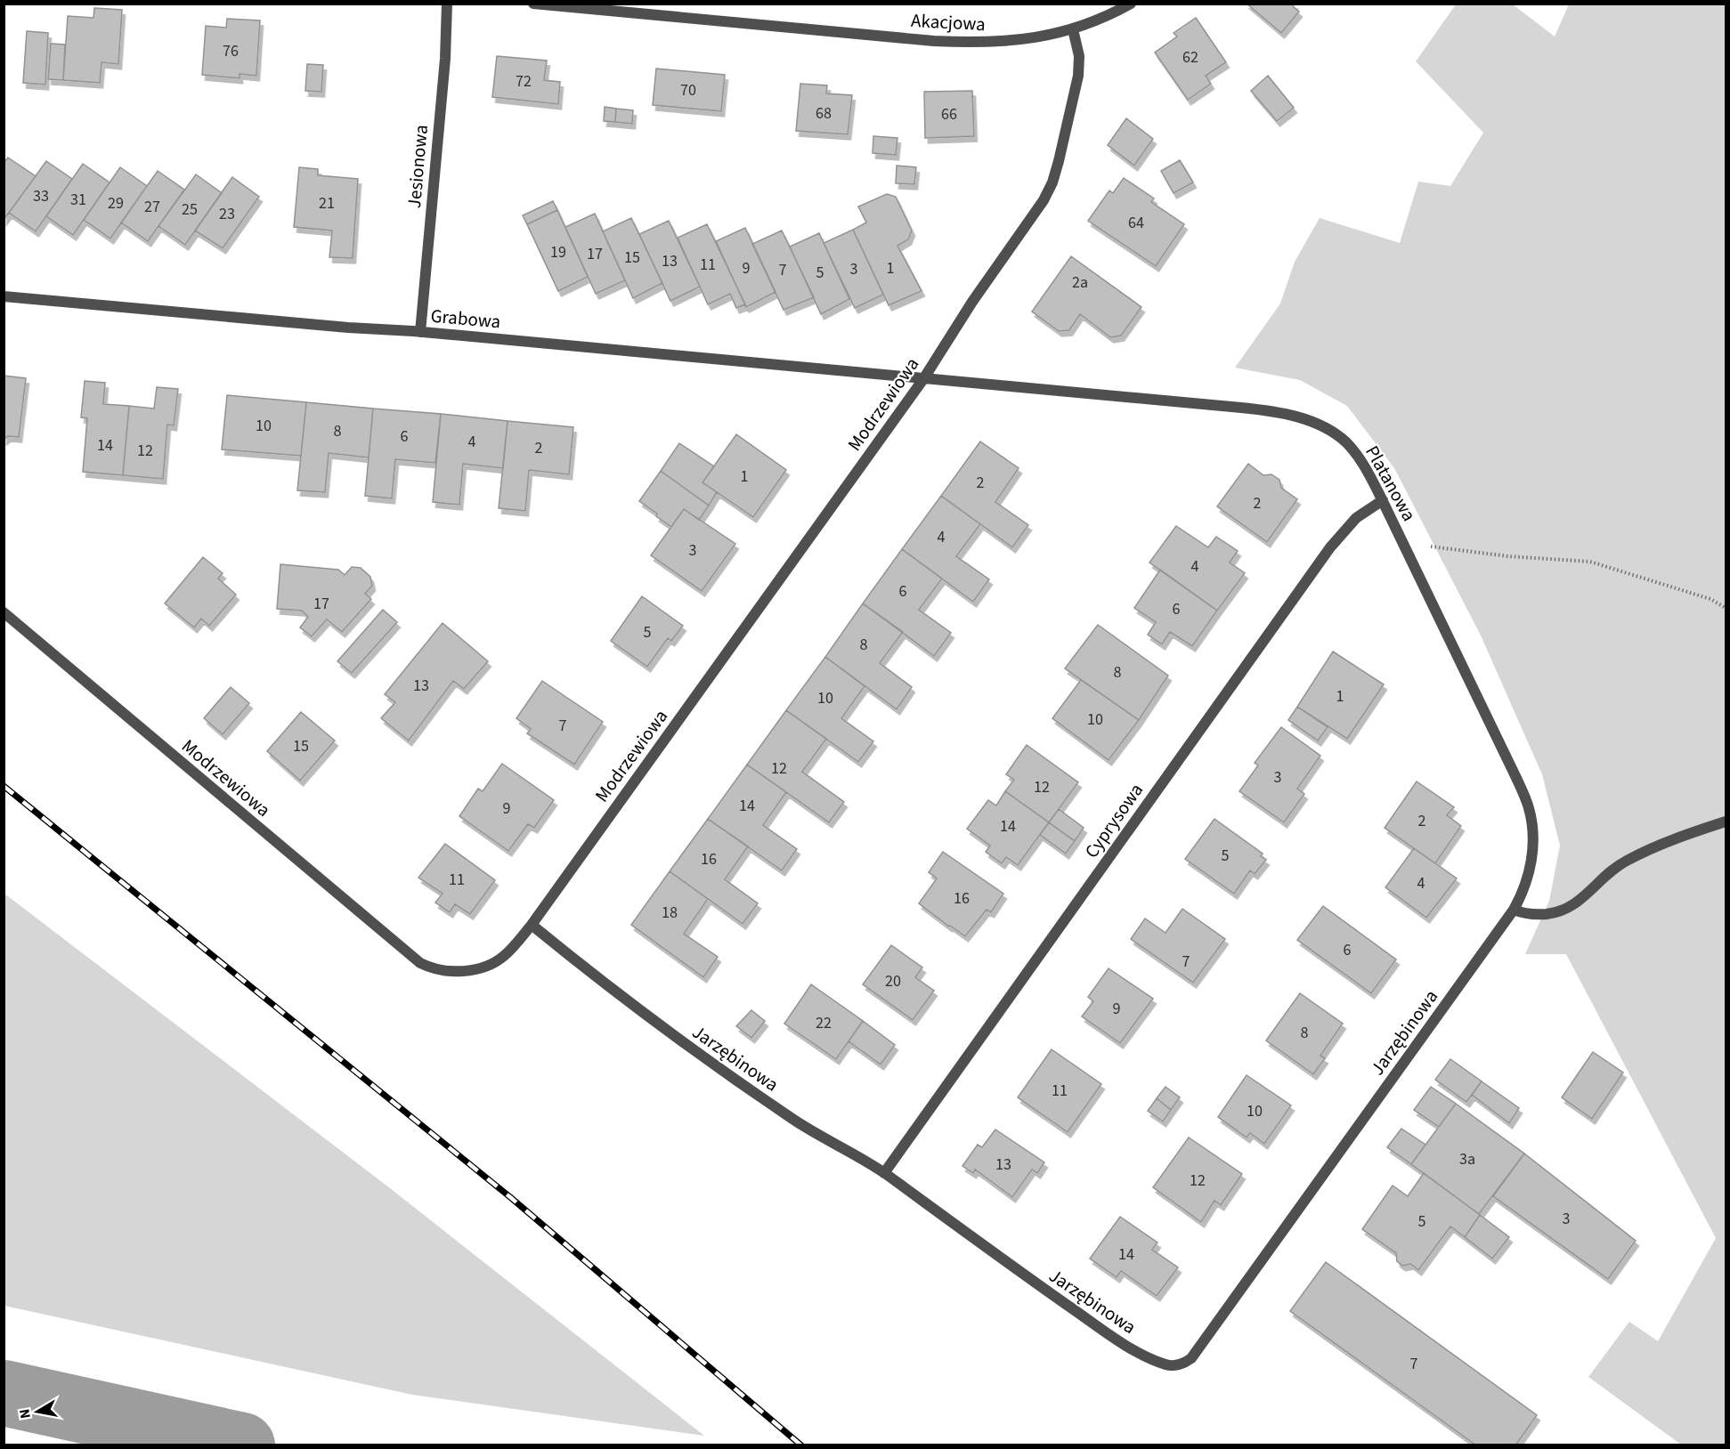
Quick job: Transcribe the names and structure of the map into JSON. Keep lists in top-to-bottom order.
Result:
{
  "streets": {
    "street": [
      "Akacjowa",
      "Jesionowa",
      "Grabowa",
      "Modrzewiowa",
      "Platanowa",
      "Cyprysowa",
      "Jarzębinowa"
    ]
  },
  "crossings": [
    ["Akacjowa", "Modrzewiowa"],
    ["Jesionowa", "Grabowa"],
    ["Grabowa", "Modrzewiowa"],
    ["Grabowa", "Platanowa"],
    ["Modrzewiowa", "Platanowa"],
    ["Modrzewiowa", "Jarzębinowa"],
    ["Platanowa", "Cyprysowa"],
    ["Platanowa", "Jarzębinowa"],
    ["Cyprysowa", "Jarzębinowa"]
  ],
  "house_numbers": [
    "76",
    "62",
    "72",
    "70",
    "68",
    "66",
    "33",
    "31",
    "29",
    "21",
    "27",
    "25",
    "23",
    "64",
    "19",
    "17",
    "15",
    "13",
    "11",
    "9",
    "1",
    "3",
    "7",
    "5",
    "2a",
    "10",
    "8",
    "6",
    "4",
    "14",
    "2",
    "12",
    "1",
    "2",
    "2",
    "4",
    "3",
    "4",
    "6",
    "17",
    "6",
    "5",
    "8",
    "8",
    "13",
    "1",
    "10",
    "10",
    "7",
    "15",
    "12",
    "3",
    "12",
    "14",
    "9",
    "2",
    "14",
    "5",
    "16",
    "11",
    "4",
    "16",
    "18",
    "6",
    "7",
    "20",
    "9",
    "22",
    "8",
    "11",
    "10",
    "3a",
    "13",
    "12",
    "3",
    "5",
    "14",
    "7"
  ],
  "north": "left"
}
